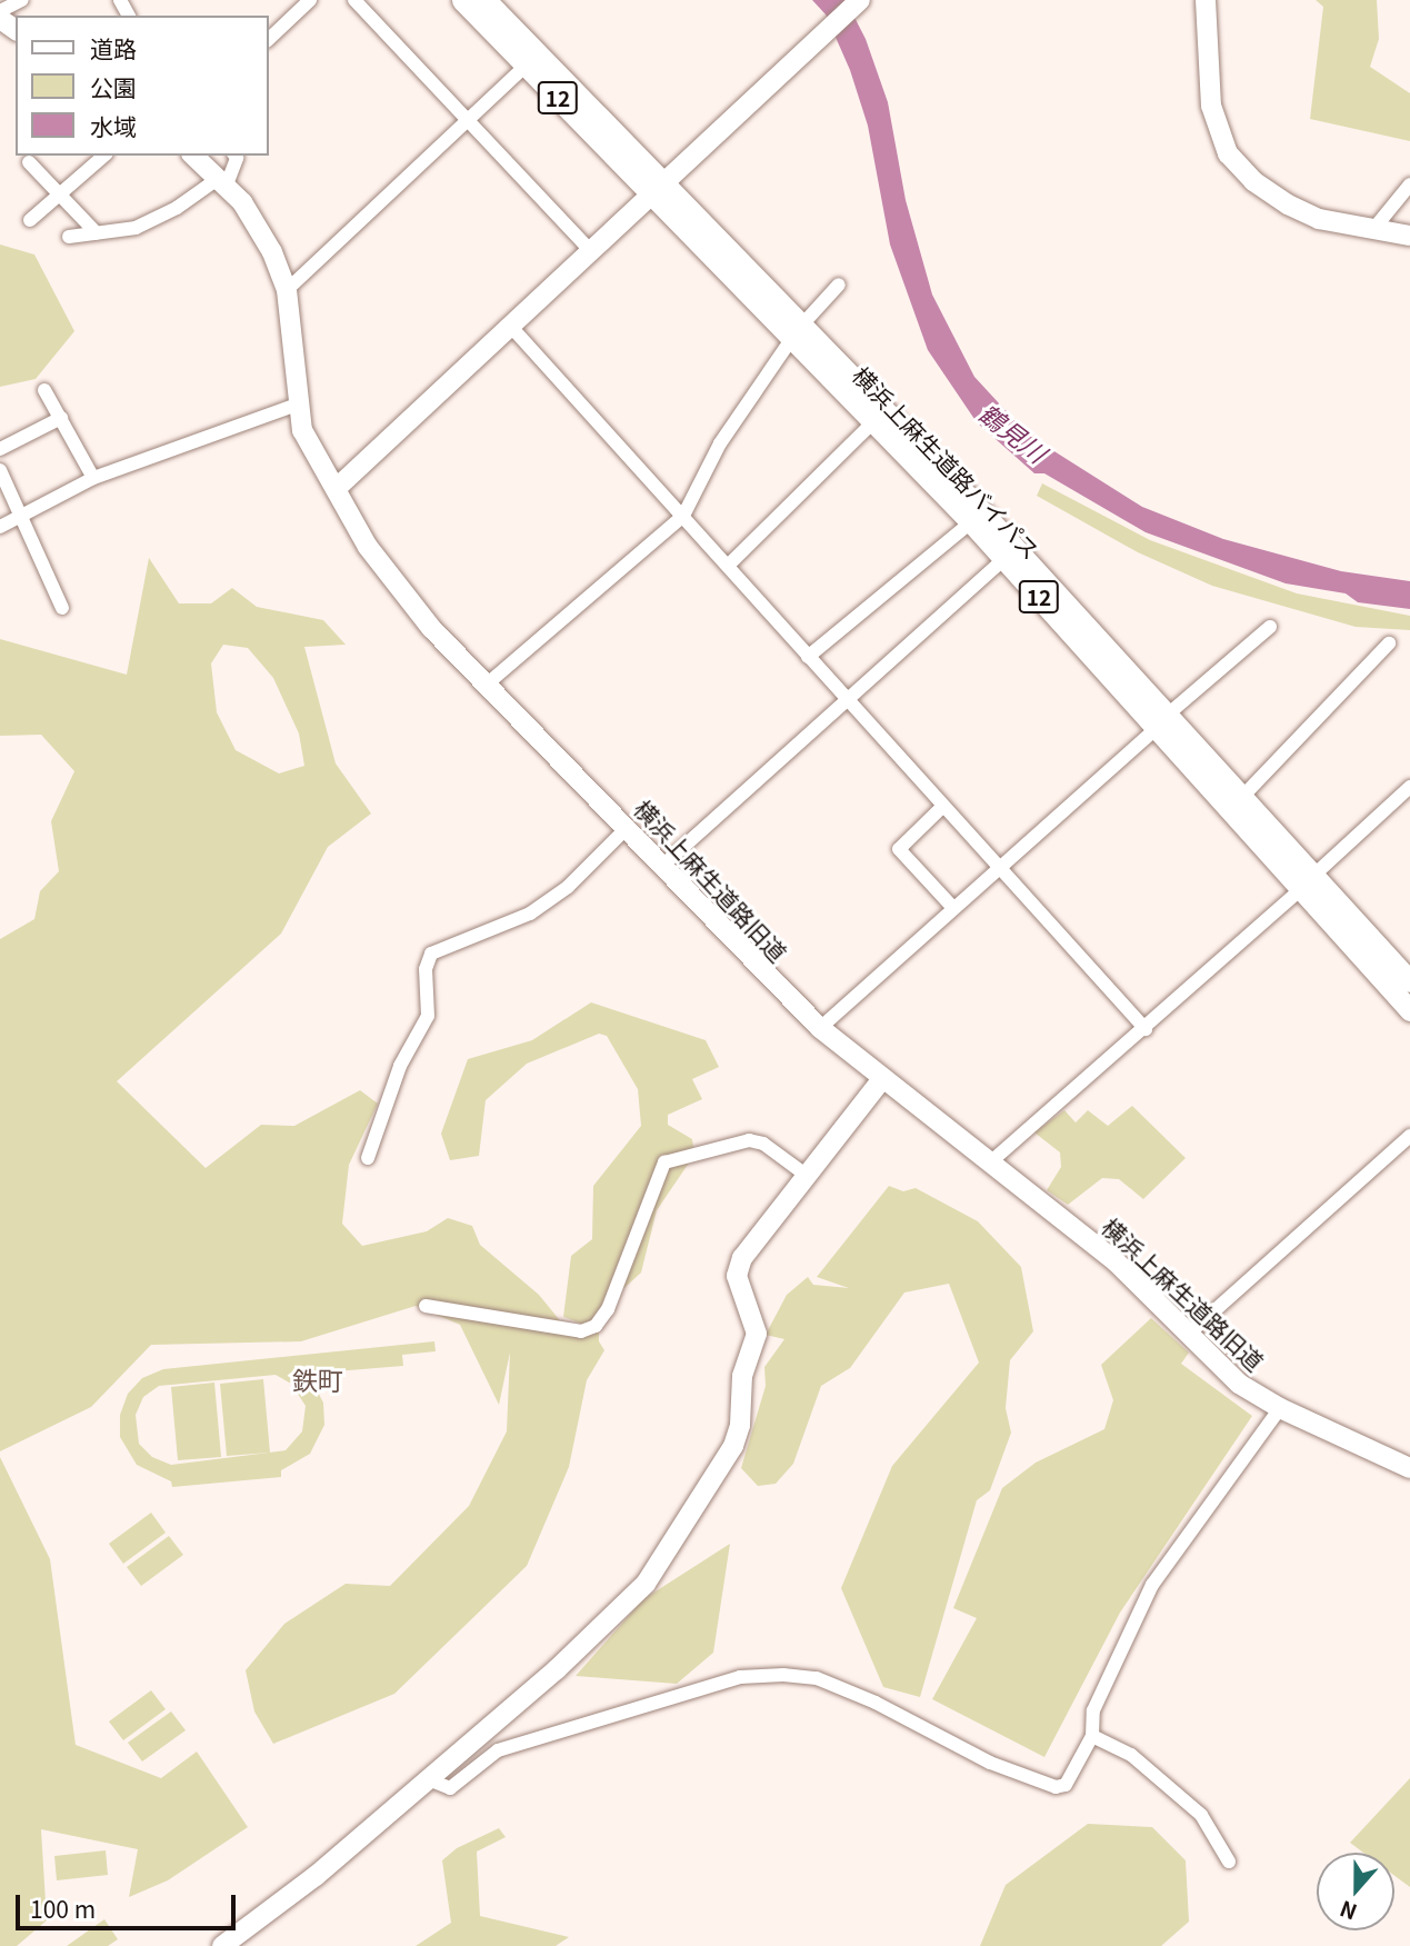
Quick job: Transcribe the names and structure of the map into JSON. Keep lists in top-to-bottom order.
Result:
{
  "streets": {
    "main road": ["12", "横浜上麻生道路バイパス"],
    "street": ["横浜上麻生道路旧道"]
  },
  "districts": ["鉄町"],
  "water": ["鶴見川"],
  "legend": ["道路", "公園", "水域"],
  "scale_bar": "100 m",
  "north": "bottom"
}
